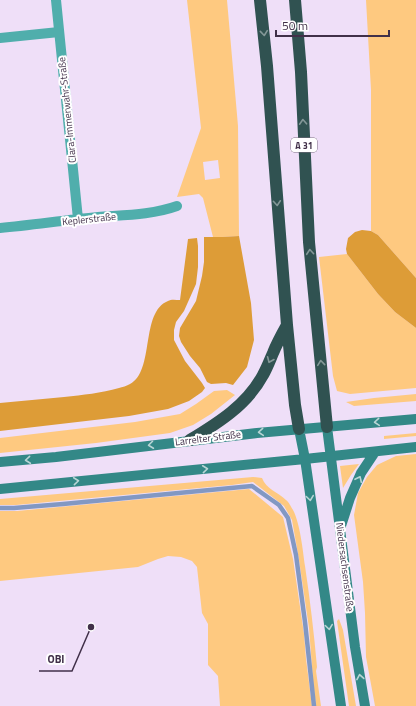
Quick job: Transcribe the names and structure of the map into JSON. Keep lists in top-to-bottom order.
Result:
{
  "streets": {
    "highway": ["A 31"],
    "main road": ["Larrelter Straße", "Niedersachsenstraße"],
    "street": ["Clara-Immerwahr-Straße", "Keplerstraße"]
  },
  "crossings": [
    ["Clara-Immerwahr-Straße", "Keplerstraße"],
    ["A 31", "Larrelter Straße"],
    ["A 31", "Niedersachsenstraße"],
    ["Larrelter Straße", "Niedersachsenstraße"]
  ],
  "places": ["OBI"],
  "scale_bar": "50 m"
}
